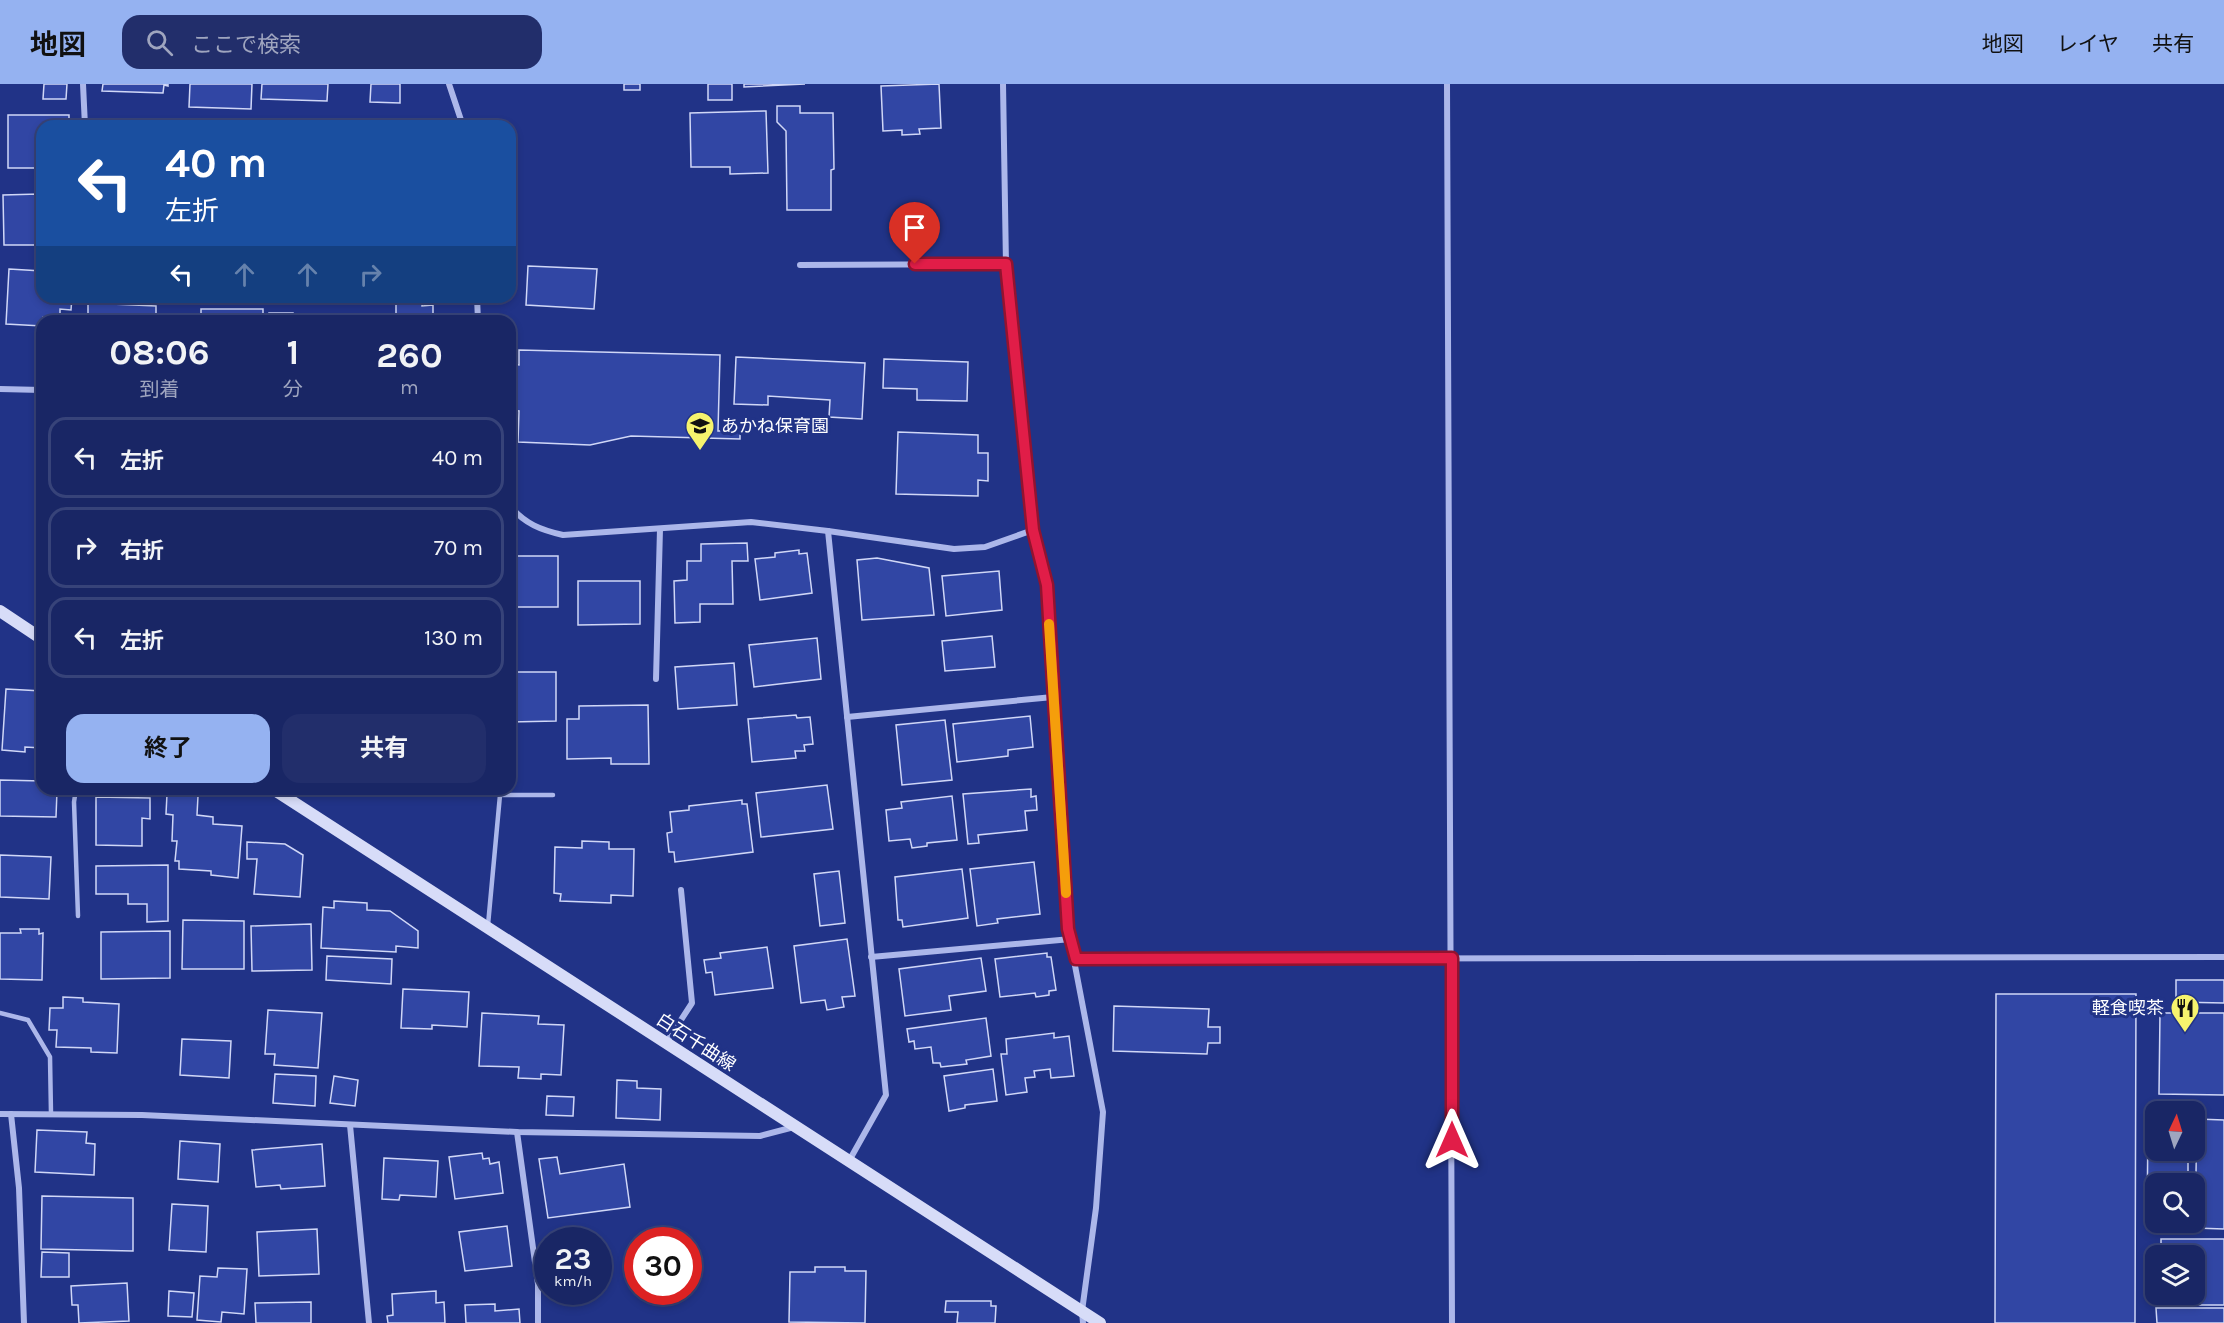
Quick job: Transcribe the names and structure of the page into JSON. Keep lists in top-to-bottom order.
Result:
{
  "streets": {
    "main road": ["白石千曲線"]
  },
  "places": {
    "school or university": ["あかね保育園"],
    "restaurant": ["軽食喫茶"]
  },
  "north": "top",
  "page": {
    "header": "地図",
    "search": "ここで検索",
    "nav": ["地図", "レイヤ", "共有"],
    "turn": ["40 m", "左折"],
    "eta": [
      "08:06",
      "到着",
      "1",
      "分",
      "260",
      "m"
    ],
    "list": [
      {
        "name": "左折",
        "value": "40 m"
      },
      {
        "name": "右折",
        "value": "70 m"
      },
      {
        "name": "左折",
        "value": "130 m"
      }
    ],
    "buttons": ["終了", "共有"],
    "speed": "23 km/h",
    "limit": "30"
  }
}
